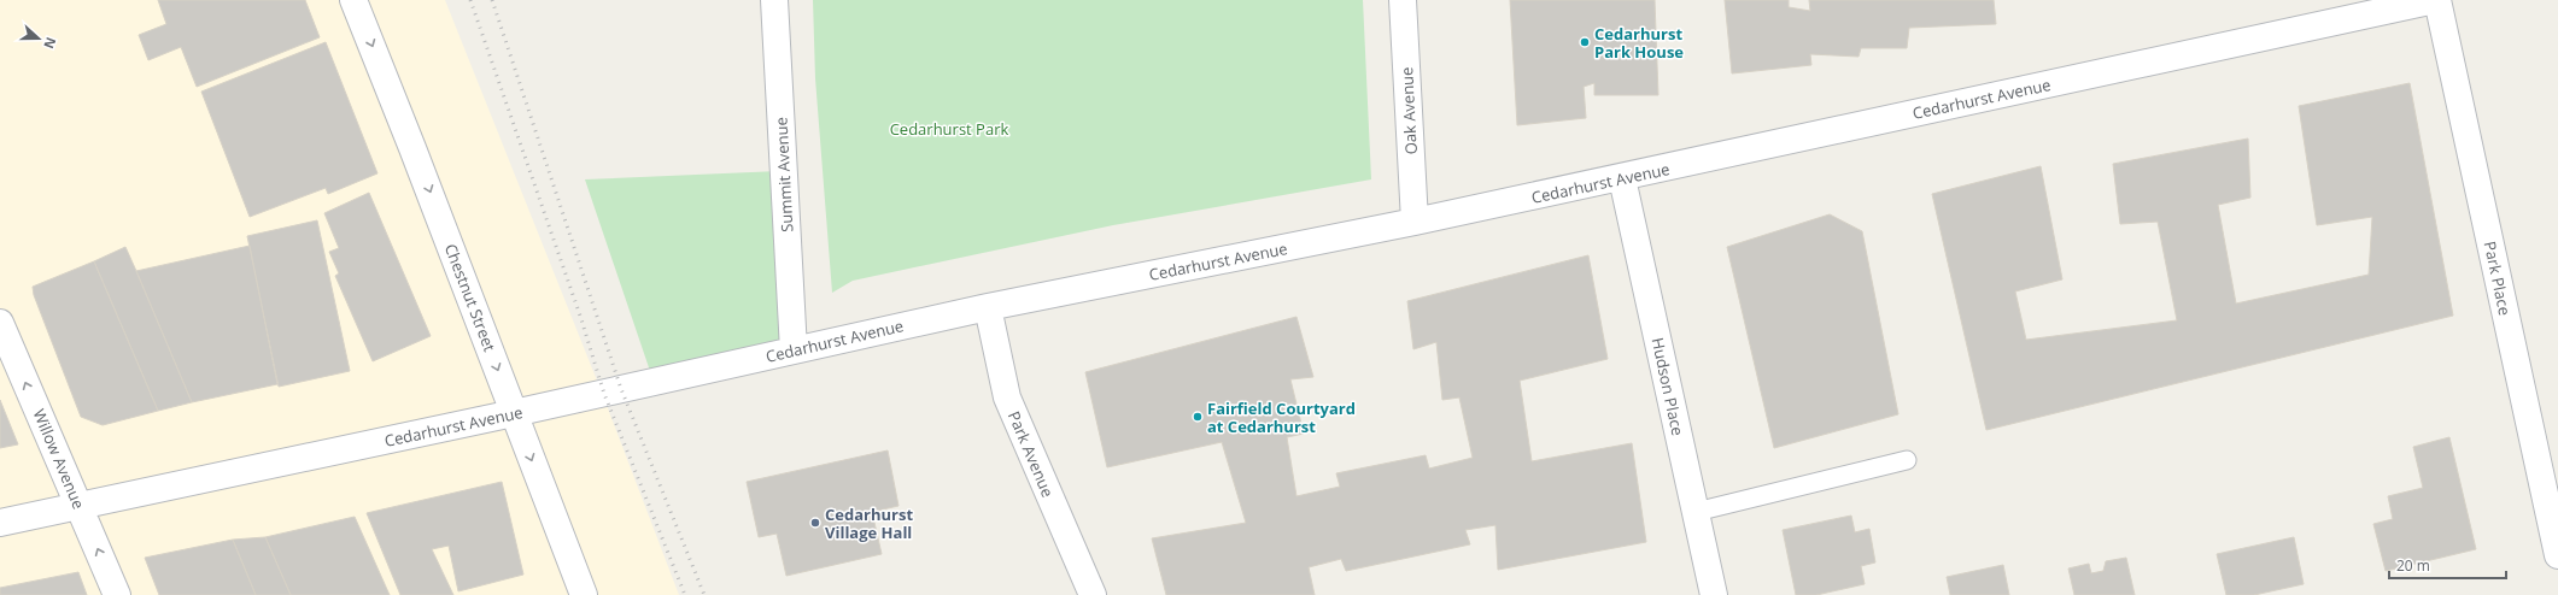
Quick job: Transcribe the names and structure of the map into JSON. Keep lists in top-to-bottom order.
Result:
{
  "streets": {
    "street": [
      "Cedarhurst Avenue",
      "Oak Avenue",
      "Summit Avenue",
      "Park Place",
      "Chestnut Street",
      "Hudson Place",
      "Park Avenue",
      "Willow Avenue"
    ]
  },
  "crossings": [
    ["Cedarhurst Avenue", "Oak Avenue"],
    ["Cedarhurst Avenue", "Summit Avenue"],
    ["Cedarhurst Avenue", "Park Place"],
    ["Cedarhurst Avenue", "Chestnut Street"],
    ["Cedarhurst Avenue", "Hudson Place"],
    ["Cedarhurst Avenue", "Park Avenue"],
    ["Cedarhurst Avenue", "Willow Avenue"]
  ],
  "one_way": ["Chestnut Street", "Willow Avenue"],
  "parks": ["Cedarhurst Park"],
  "places": ["Cedarhurst Park House", "Fairfield Courtyard at Cedarhurst", "Cedarhurst Village Hall"],
  "scale_bar": "20 m",
  "north": "right"
}
